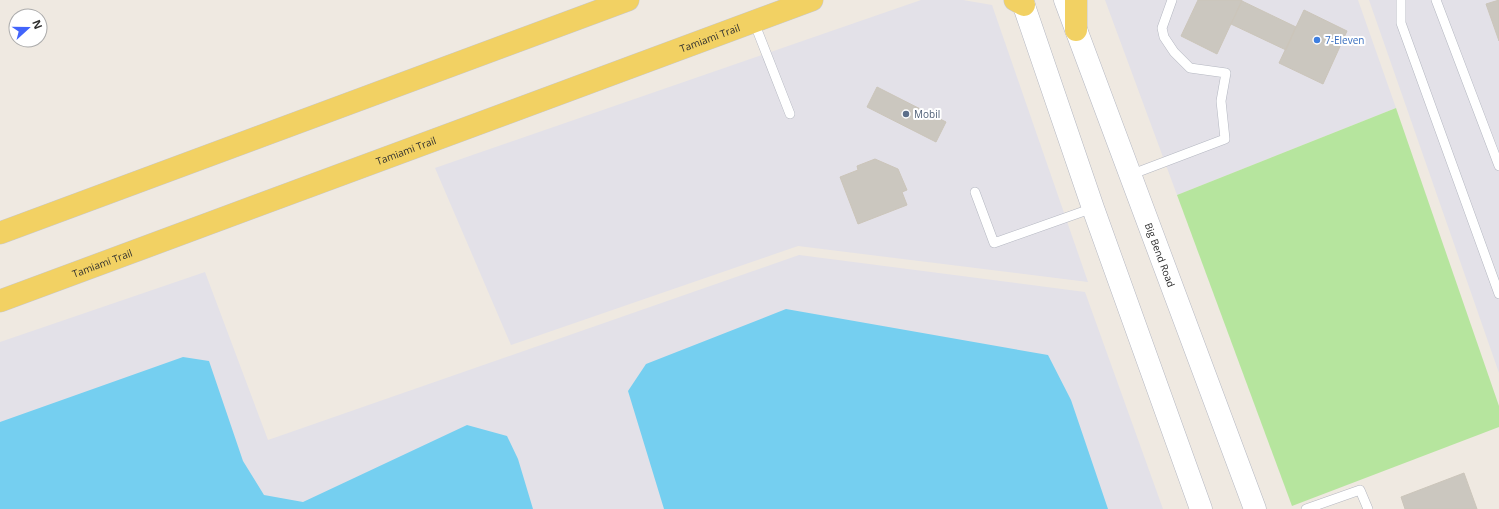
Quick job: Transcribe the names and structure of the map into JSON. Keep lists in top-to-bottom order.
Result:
{
  "streets": {
    "main road": ["Tamiami Trail", "Big Bend Road"]
  },
  "places": ["7-Eleven", "Mobil"],
  "north": "right"
}
